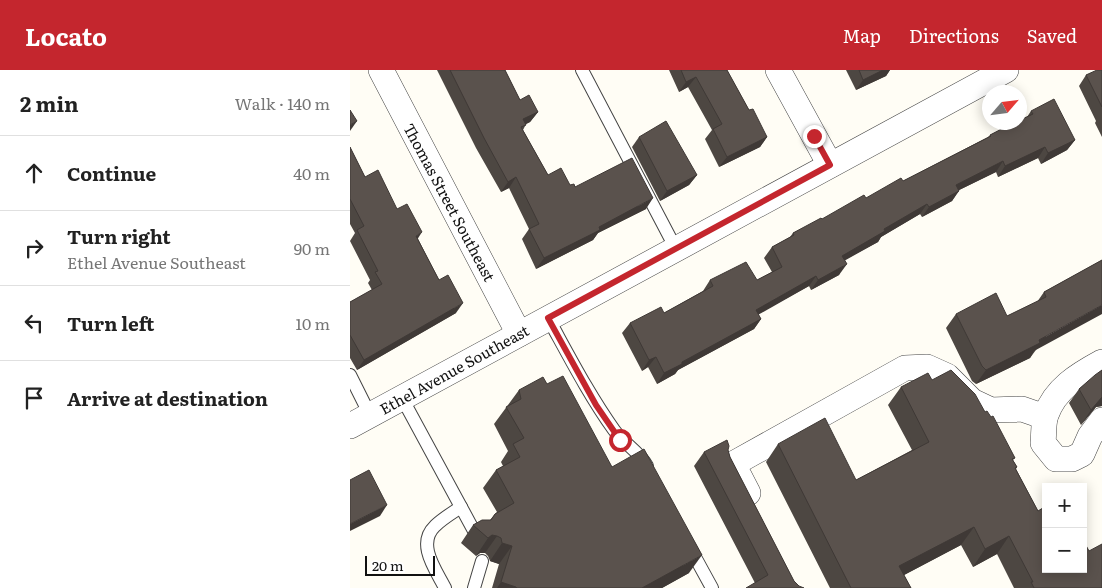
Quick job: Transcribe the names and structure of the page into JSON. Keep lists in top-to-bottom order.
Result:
{
  "streets": {
    "street": ["Thomas Street Southeast", "Ethel Avenue Southeast"]
  },
  "crossings": [
    ["Thomas Street Southeast", "Ethel Avenue Southeast"]
  ],
  "scale_bar": "20 m",
  "north": "top right",
  "page": {
    "header": "Locato",
    "nav": ["Map", "Directions", "Saved"],
    "heading": ["2 min", "Walk · 140 m"],
    "list": [
      ["Continue", "40 m"],
      ["Turn right", "Ethel Avenue Southeast", "90 m"],
      ["Turn left", "10 m"],
      "Arrive at destination"
    ],
    "map_buttons": ["+", "−"],
    "scale": "20 m"
  }
}
